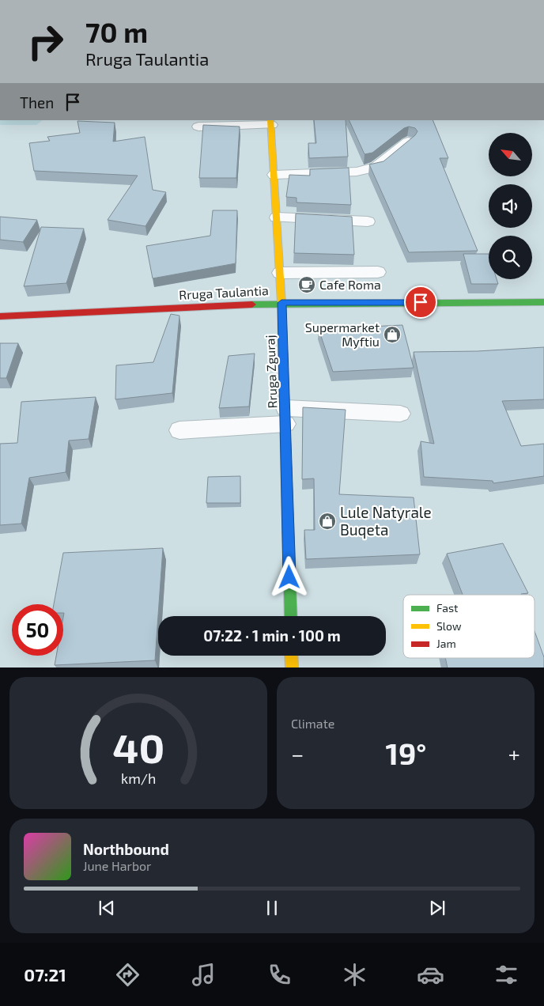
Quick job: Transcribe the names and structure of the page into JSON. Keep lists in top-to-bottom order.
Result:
{
  "streets": {
    "main road": ["Rruga Taulantia", "Rruga Zguraj"]
  },
  "crossings": [
    ["Rruga Taulantia", "Rruga Zguraj"]
  ],
  "places": {
    "cafe": ["Cafe Roma"],
    "shop": ["Supermarket Myftiu", "Lule Natyrale Buqeta"]
  },
  "legend": ["Fast", "Slow", "Jam"],
  "north": "top left",
  "page": {
    "turn": ["70 m", "Rruga Taulantia"],
    "then": "Then",
    "limit": "50",
    "trip": "07:22 · 1 min · 100 m",
    "tile": "Climate",
    "heat": ["−", "19°", "+"],
    "song": ["Northbound", "June Harbor"],
    "tabs": "07:21",
    "gauge": ["40", "km/h"]
  }
}
